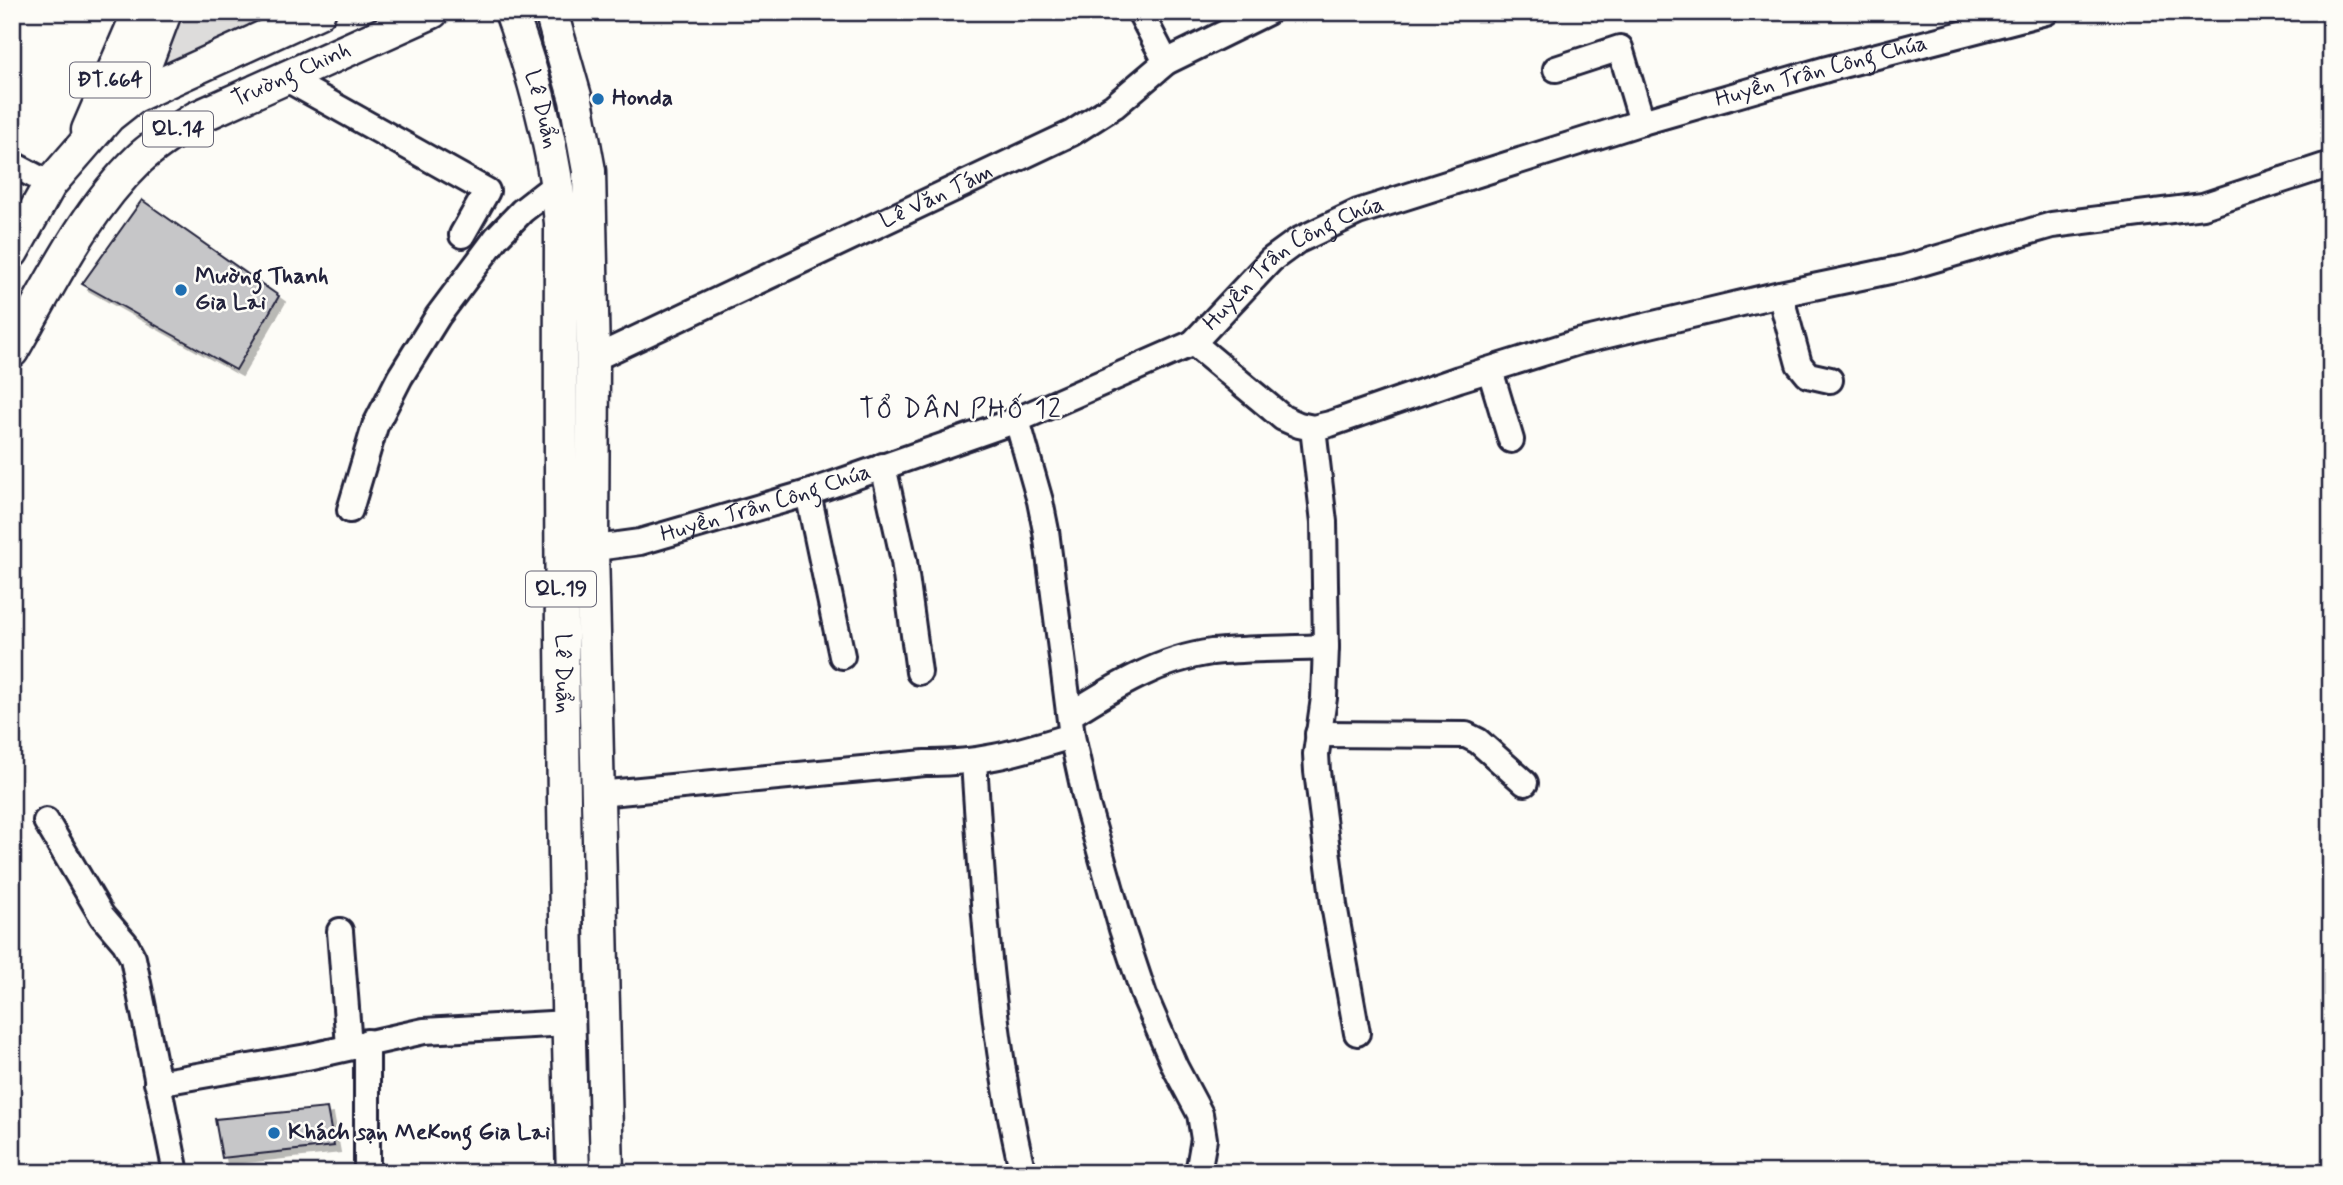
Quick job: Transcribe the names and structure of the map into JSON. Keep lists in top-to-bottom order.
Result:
{
  "streets": {
    "main road": [
      "Trường Chinh",
      "ĐT.664",
      "Lê Duẩn",
      "QL.14",
      "QL.19"
    ],
    "street": ["Huyền Trân Công Chúa", "Lê Văn Tám"]
  },
  "crossings": [
    ["Huyền Trân Công Chúa", "Lê Duẩn"],
    ["Trường Chinh", "ĐT.664"],
    ["Lê Duẩn", "Lê Văn Tám"]
  ],
  "districts": ["TỔ DÂN PHỐ 12"],
  "places": ["Honda", "Mường Thanh Gia Lai", "Khách sạn MeKong Gia Lai"]
}
